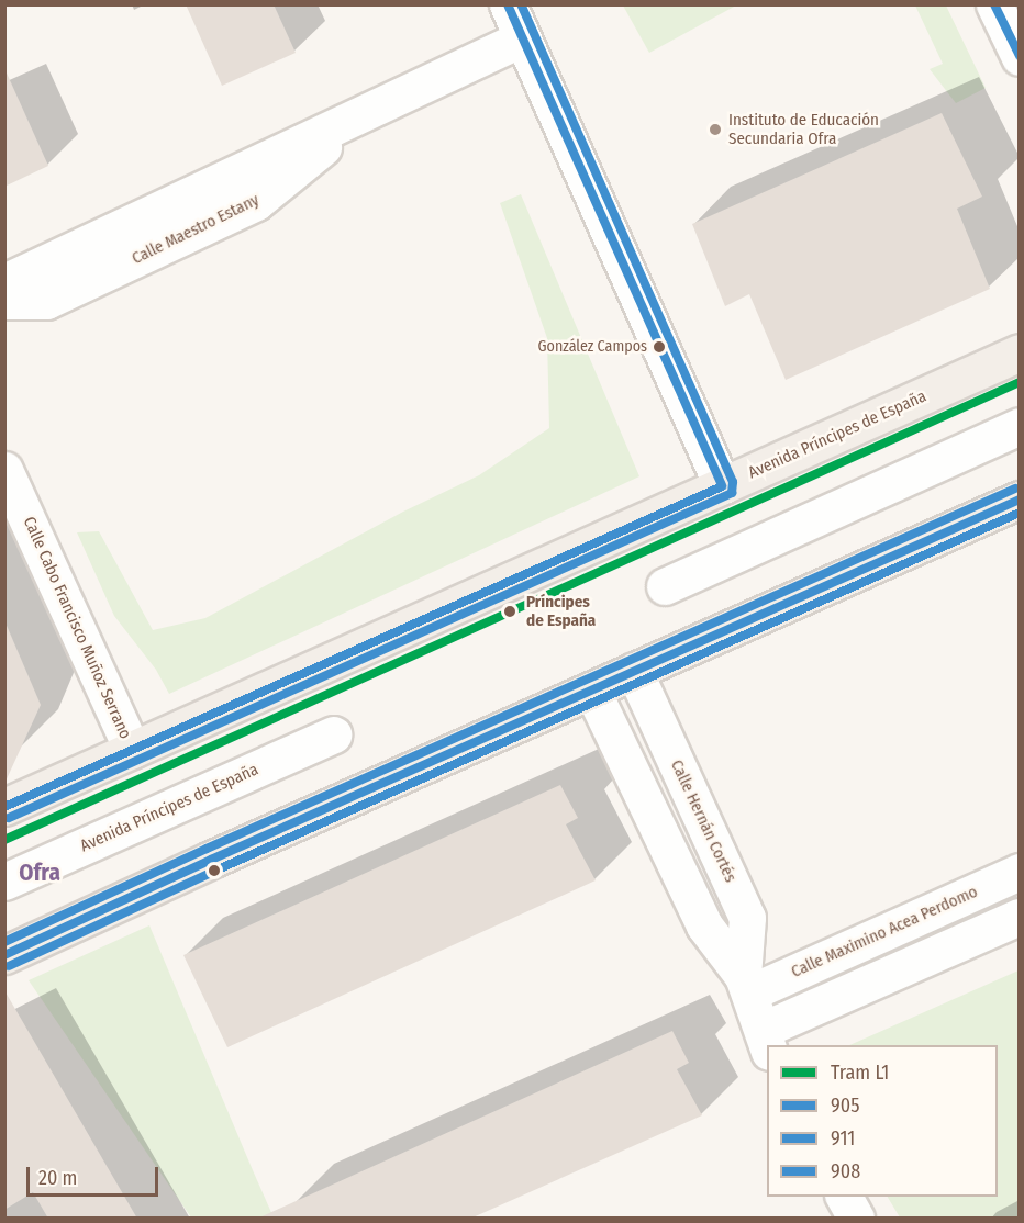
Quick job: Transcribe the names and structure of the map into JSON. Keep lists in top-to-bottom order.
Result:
{
  "streets": {
    "main road": ["Avenida Príncipes de España"],
    "street": [
      "Calle Maestro Estany",
      "Calle Cabo Francisco Muñoz Serrano",
      "Calle Hernán Cortés",
      "Calle Maximino Acea Perdomo"
    ]
  },
  "crossings": [
    ["Avenida Príncipes de España", "Calle Cabo Francisco Muñoz Serrano"],
    ["Calle Hernán Cortés", "Calle Maximino Acea Perdomo"]
  ],
  "districts": ["Ofra"],
  "places": ["Instituto de Educación Secundaria Ofra", "González Campos", "Príncipes de España"],
  "lines": [
    "transit line 905",
    "transit line 911",
    "tram line L1",
    "transit line 908"
  ],
  "legend": [
    "Tram L1",
    "905",
    "911",
    "908"
  ],
  "scale_bar": "20 m"
}
